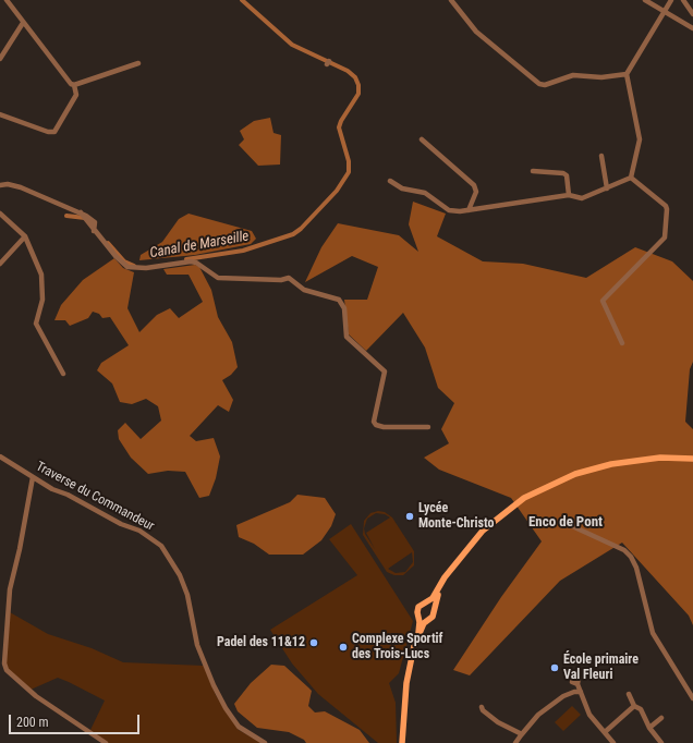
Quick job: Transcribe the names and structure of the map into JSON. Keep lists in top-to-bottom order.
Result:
{
  "streets": {
    "street": ["Traverse du Commandeur"]
  },
  "districts": ["Enco de Pont"],
  "water": ["Canal de Marseille"],
  "places": [
    "Lycée Monte-Christo",
    "Padel des 11&12",
    "Complexe Sportif des Trois-Lucs",
    "École primaire Val Fleuri"
  ],
  "scale_bar": "200 m"
}
